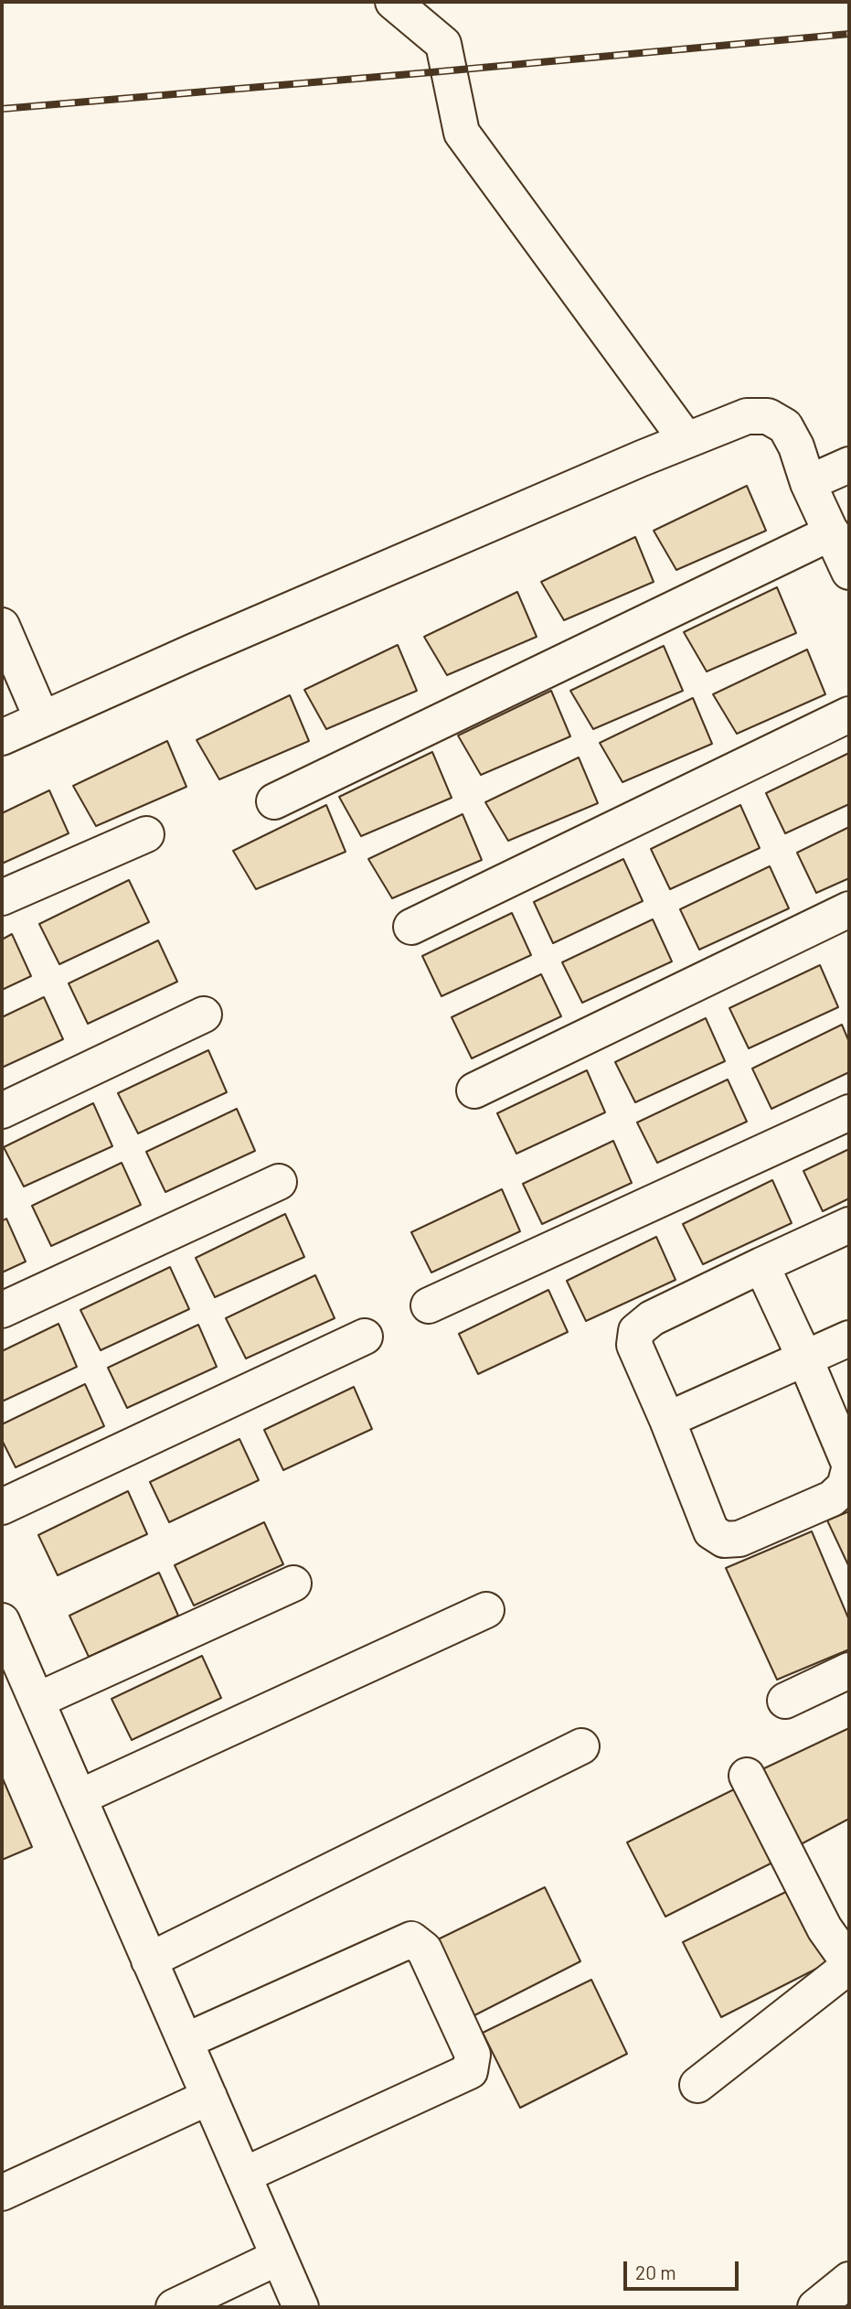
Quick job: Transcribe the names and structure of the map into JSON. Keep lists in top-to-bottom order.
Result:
{
  "scale_bar": "20 m"
}
